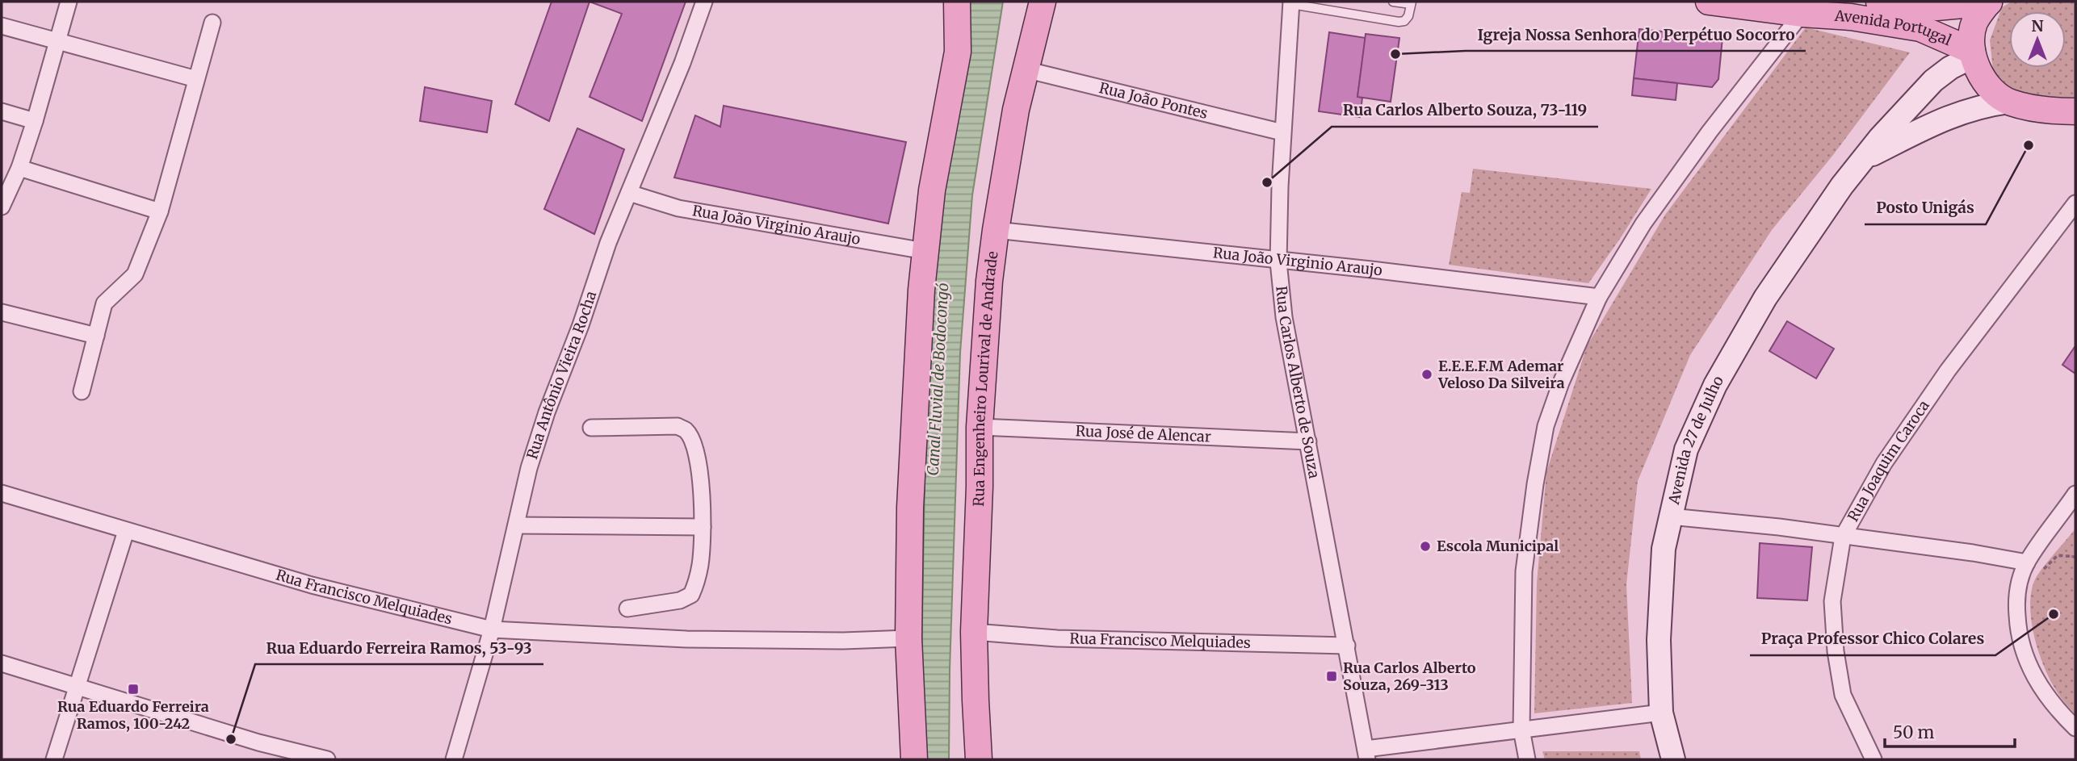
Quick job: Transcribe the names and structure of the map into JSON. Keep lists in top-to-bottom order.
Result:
{
  "streets": {
    "main road": ["Avenida Portugal", "Rua Engenheiro Lourival de Andrade", "Avenida 27 de Julho"],
    "street": [
      "Rua João Pontes",
      "Rua João Virginio Araujo",
      "Rua Antônio Vieira Rocha",
      "Rua Carlos Alberto de Souza",
      "Rua José de Alencar",
      "Rua Joaquim Caroca",
      "Rua Francisco Melquiades"
    ]
  },
  "crossings": [
    ["Avenida Portugal", "Avenida 27 de Julho"],
    ["Rua João Pontes", "Rua Engenheiro Lourival de Andrade"],
    ["Rua João Pontes", "Rua Carlos Alberto de Souza"],
    ["Rua João Virginio Araujo", "Rua Antônio Vieira Rocha"],
    ["Rua João Virginio Araujo", "Rua Engenheiro Lourival de Andrade"],
    ["Rua João Virginio Araujo", "Rua Carlos Alberto de Souza"],
    ["Rua Antônio Vieira Rocha", "Rua Francisco Melquiades"],
    ["Rua Engenheiro Lourival de Andrade", "Rua José de Alencar"],
    ["Rua Engenheiro Lourival de Andrade", "Rua Francisco Melquiades"],
    ["Rua Carlos Alberto de Souza", "Rua José de Alencar"],
    ["Rua Carlos Alberto de Souza", "Rua Francisco Melquiades"]
  ],
  "water": ["Canal Fluvial de Bodocongó"],
  "places": {
    "other": [
      "Igreja Nossa Senhora do Perpétuo Socorro",
      "Posto Unigás",
      "Rua Carlos Alberto Souza, 73-119",
      "E.E.E.F.M Ademar Veloso Da Silveira",
      "Escola Municipal",
      "Praça Professor Chico Colares",
      "Rua Eduardo Ferreira Ramos, 53-93"
    ],
    "transit": ["Rua Carlos Alberto Souza, 269-313", "Rua Eduardo Ferreira Ramos, 100-242"]
  },
  "scale_bar": "50 m",
  "north": "top"
}
